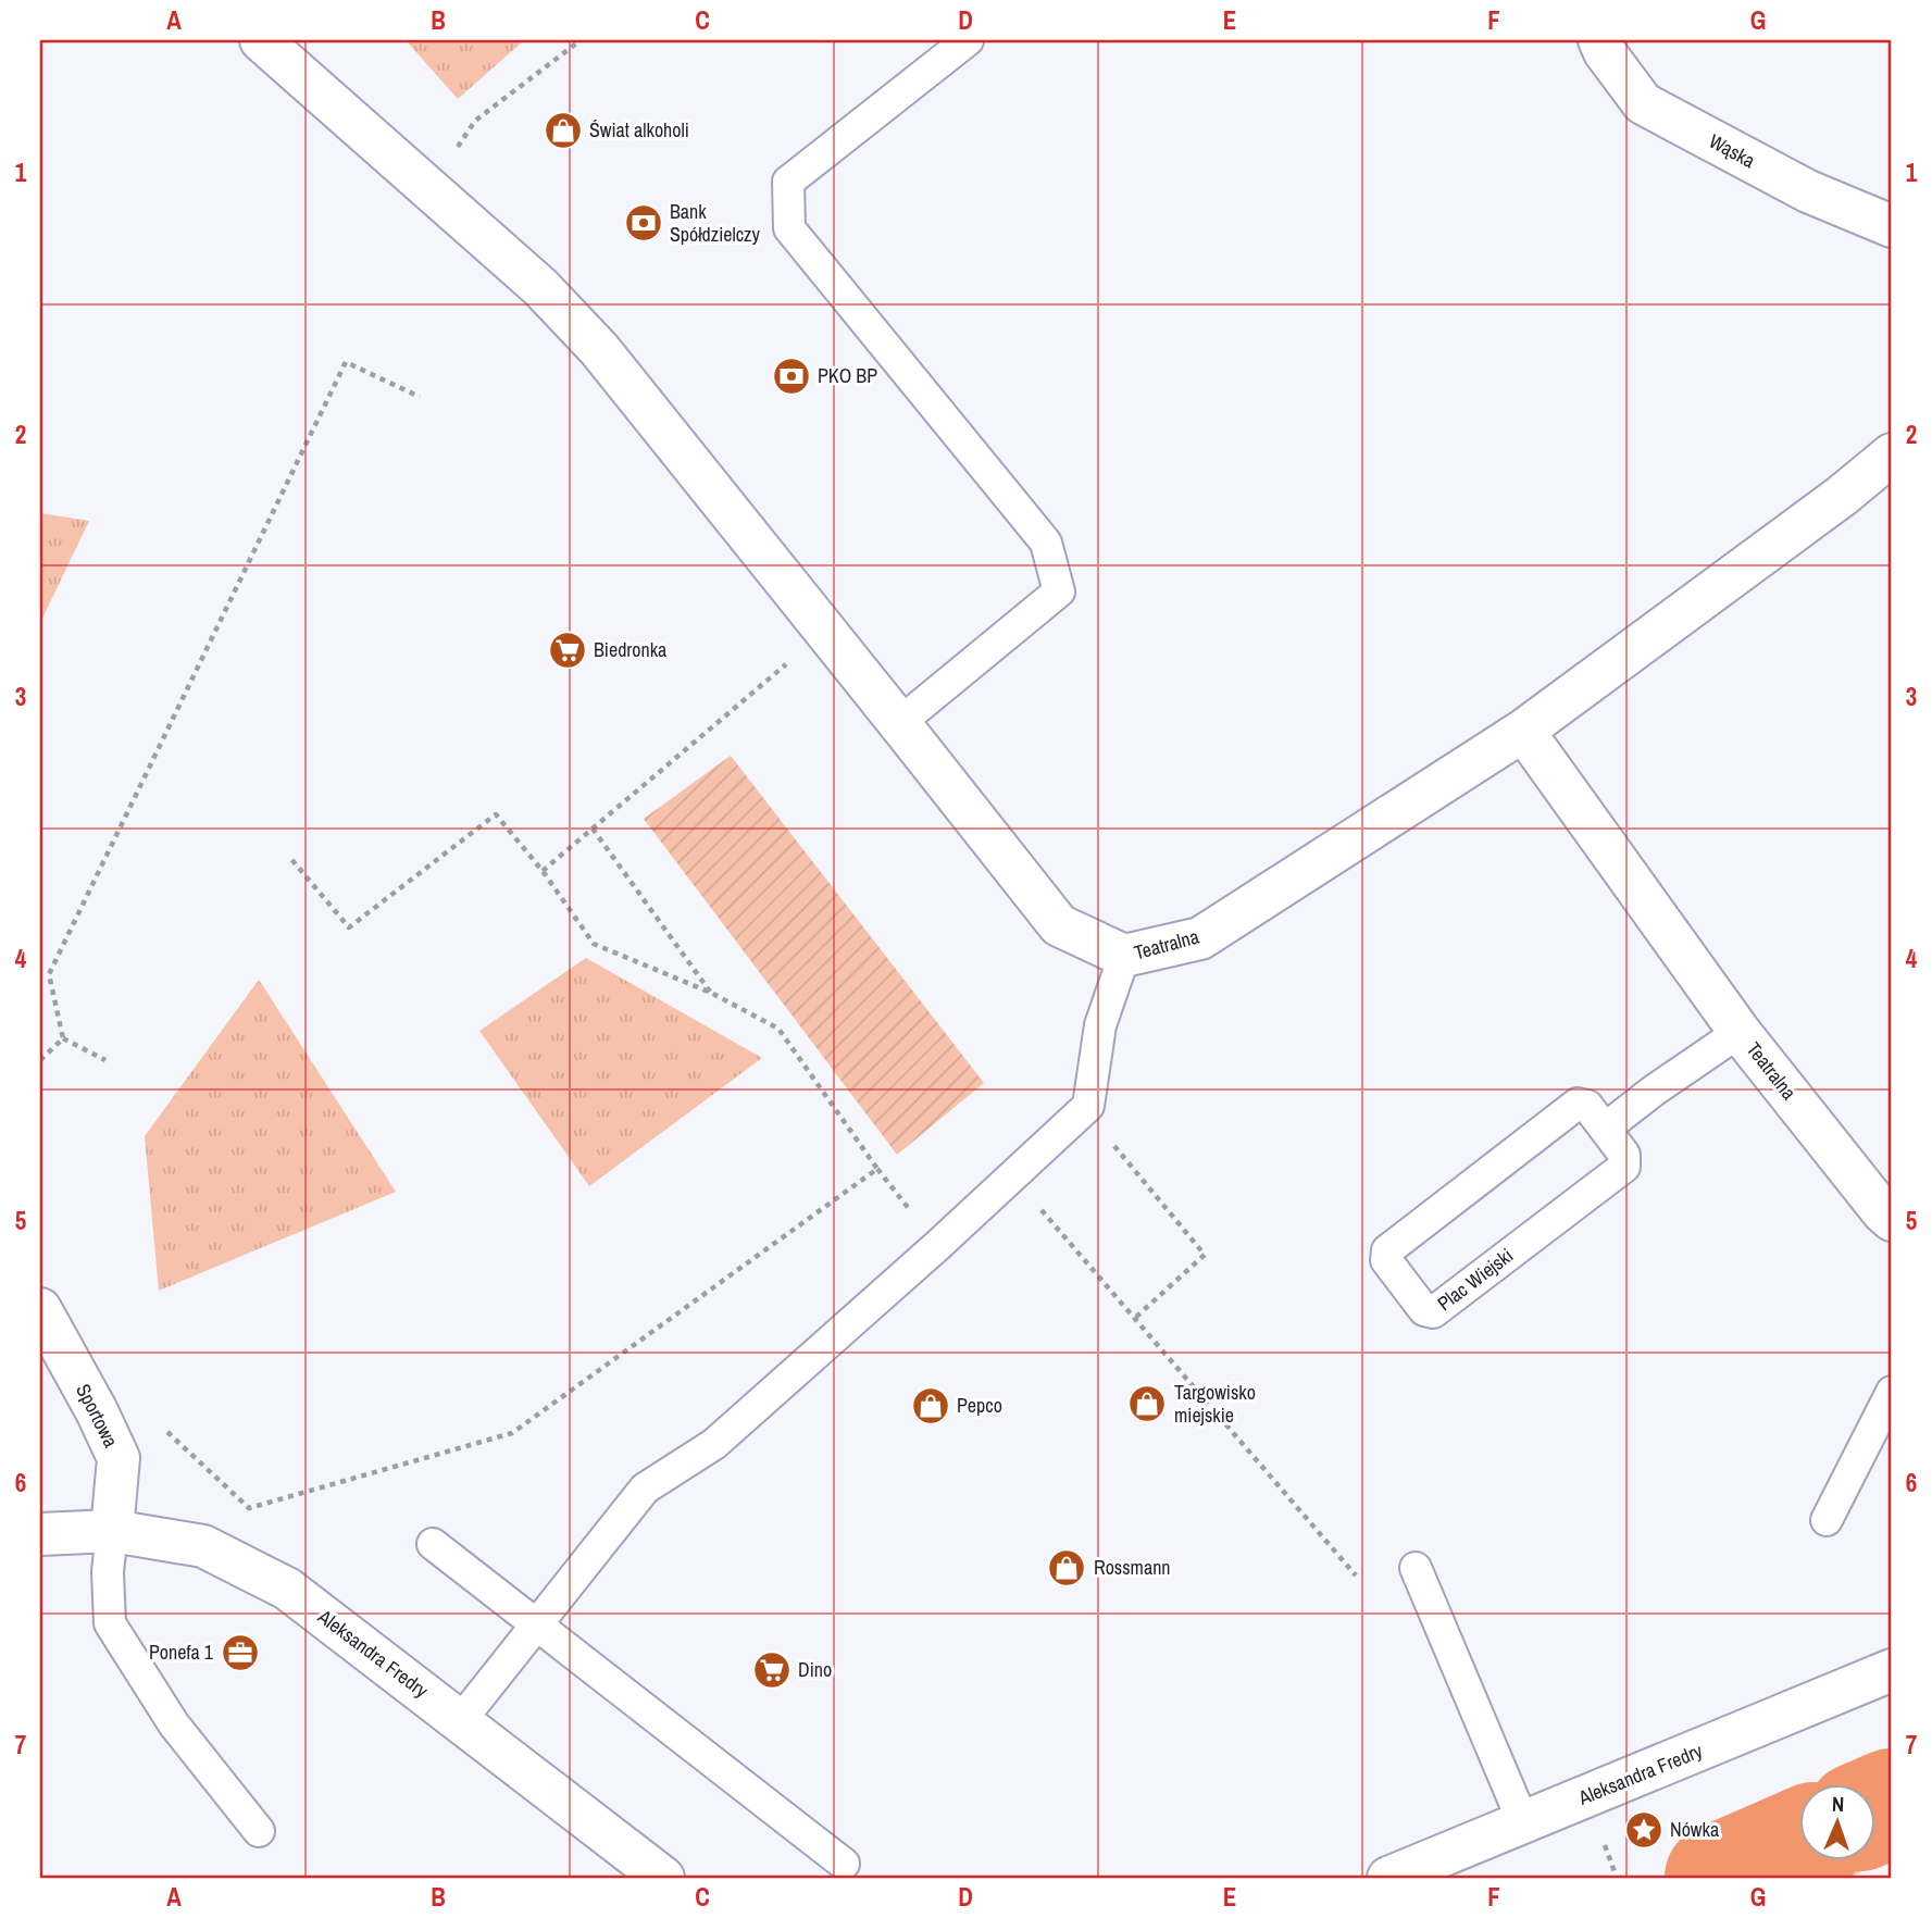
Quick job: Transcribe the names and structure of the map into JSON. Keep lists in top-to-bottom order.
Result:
{
  "streets": {
    "street": [
      "Wąska",
      "Teatralna",
      "Sportowa",
      "Aleksandra Fredry"
    ],
    "lane": ["Plac Wiejski"]
  },
  "crossings": [
    ["Sportowa", "Aleksandra Fredry"]
  ],
  "places": {
    "shop": [
      "Świat alkoholi",
      "Targowisko miejskie",
      "Pepco",
      "Rossmann"
    ],
    "bank": ["Bank Spółdzielczy", "PKO BP"],
    "supermarket": ["Biedronka", "Dino"],
    "office": ["Ponefa 1"],
    "place": ["Nówka"]
  },
  "north": "top",
  "grid": {
    "columns": [
      "A",
      "B",
      "C",
      "D",
      "E",
      "F",
      "G"
    ],
    "rows": [
      "1",
      "2",
      "3",
      "4",
      "5",
      "6",
      "7"
    ]
  }
}
